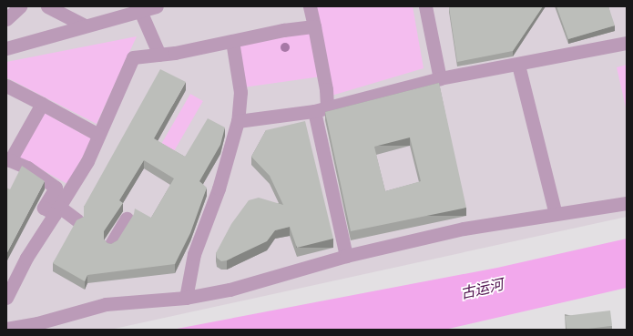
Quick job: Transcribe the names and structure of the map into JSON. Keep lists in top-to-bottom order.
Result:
{
  "water": ["古运河"]
}
